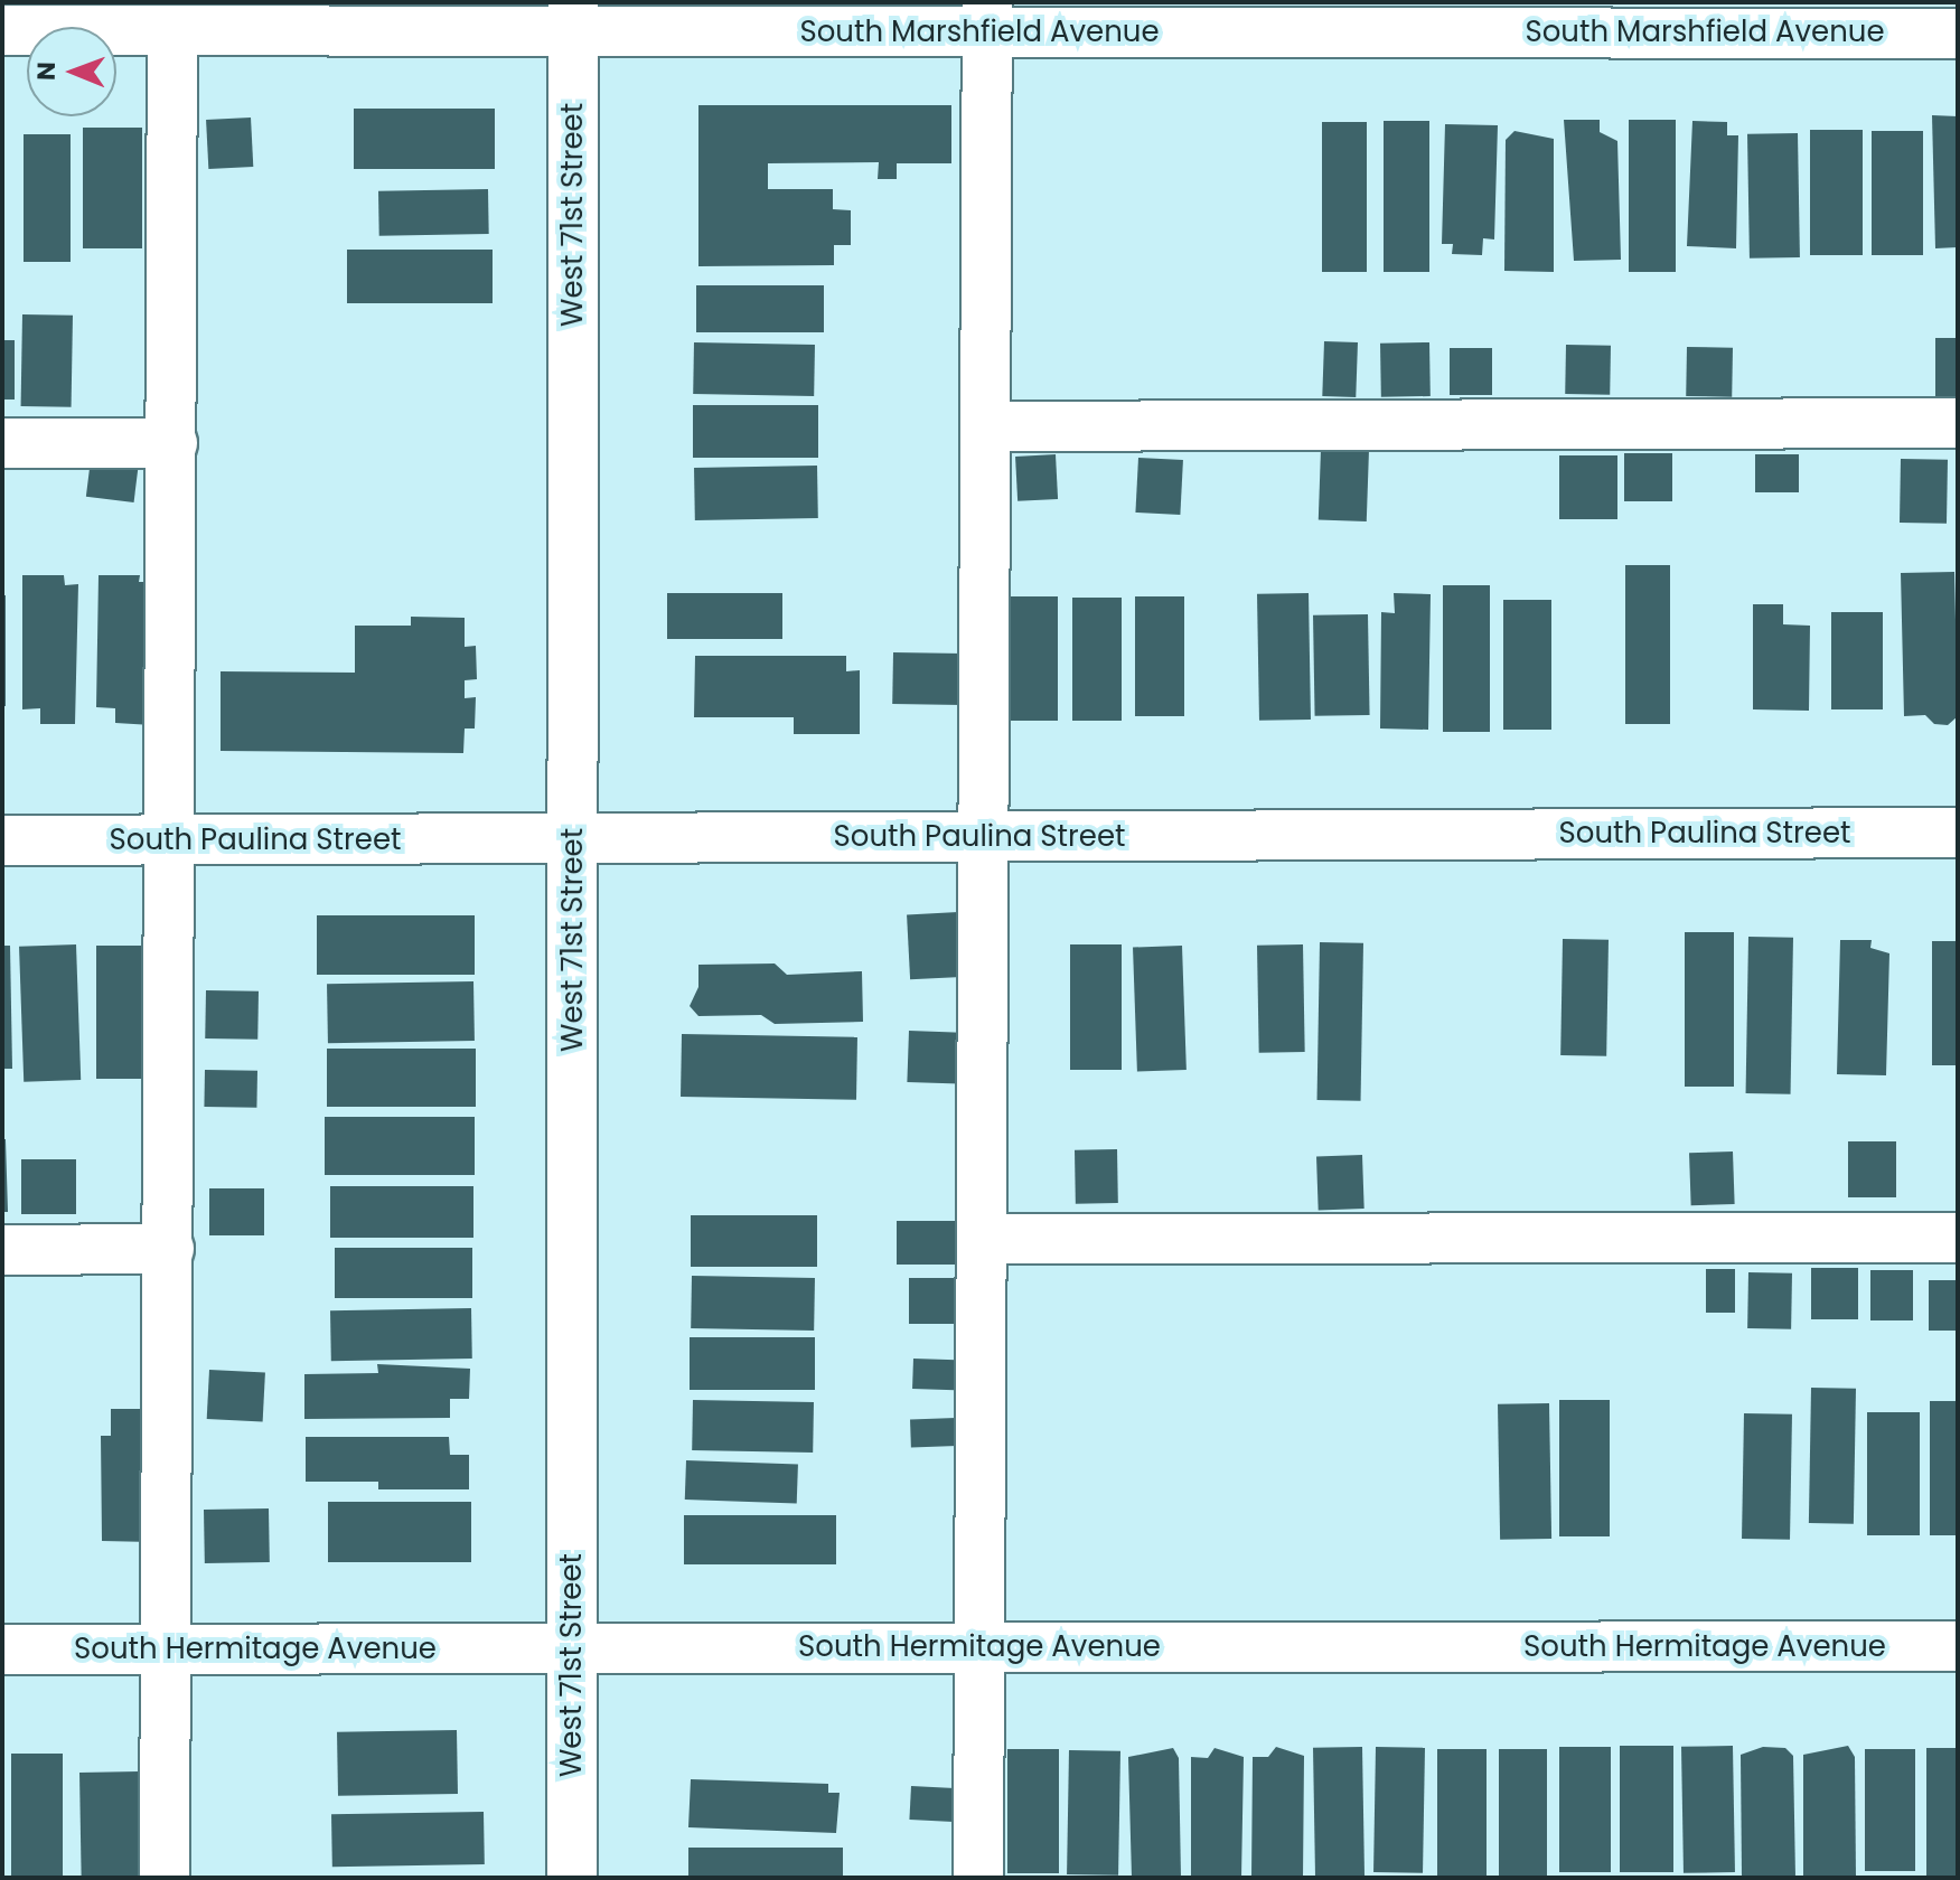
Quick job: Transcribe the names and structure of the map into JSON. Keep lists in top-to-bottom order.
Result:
{
  "streets": {
    "street": [
      "South Marshfield Avenue",
      "West 71st Street",
      "South Paulina Street",
      "South Hermitage Avenue"
    ]
  },
  "crossings": [
    ["South Marshfield Avenue", "West 71st Street"],
    ["West 71st Street", "South Paulina Street"],
    ["West 71st Street", "South Hermitage Avenue"]
  ],
  "north": "left"
}
